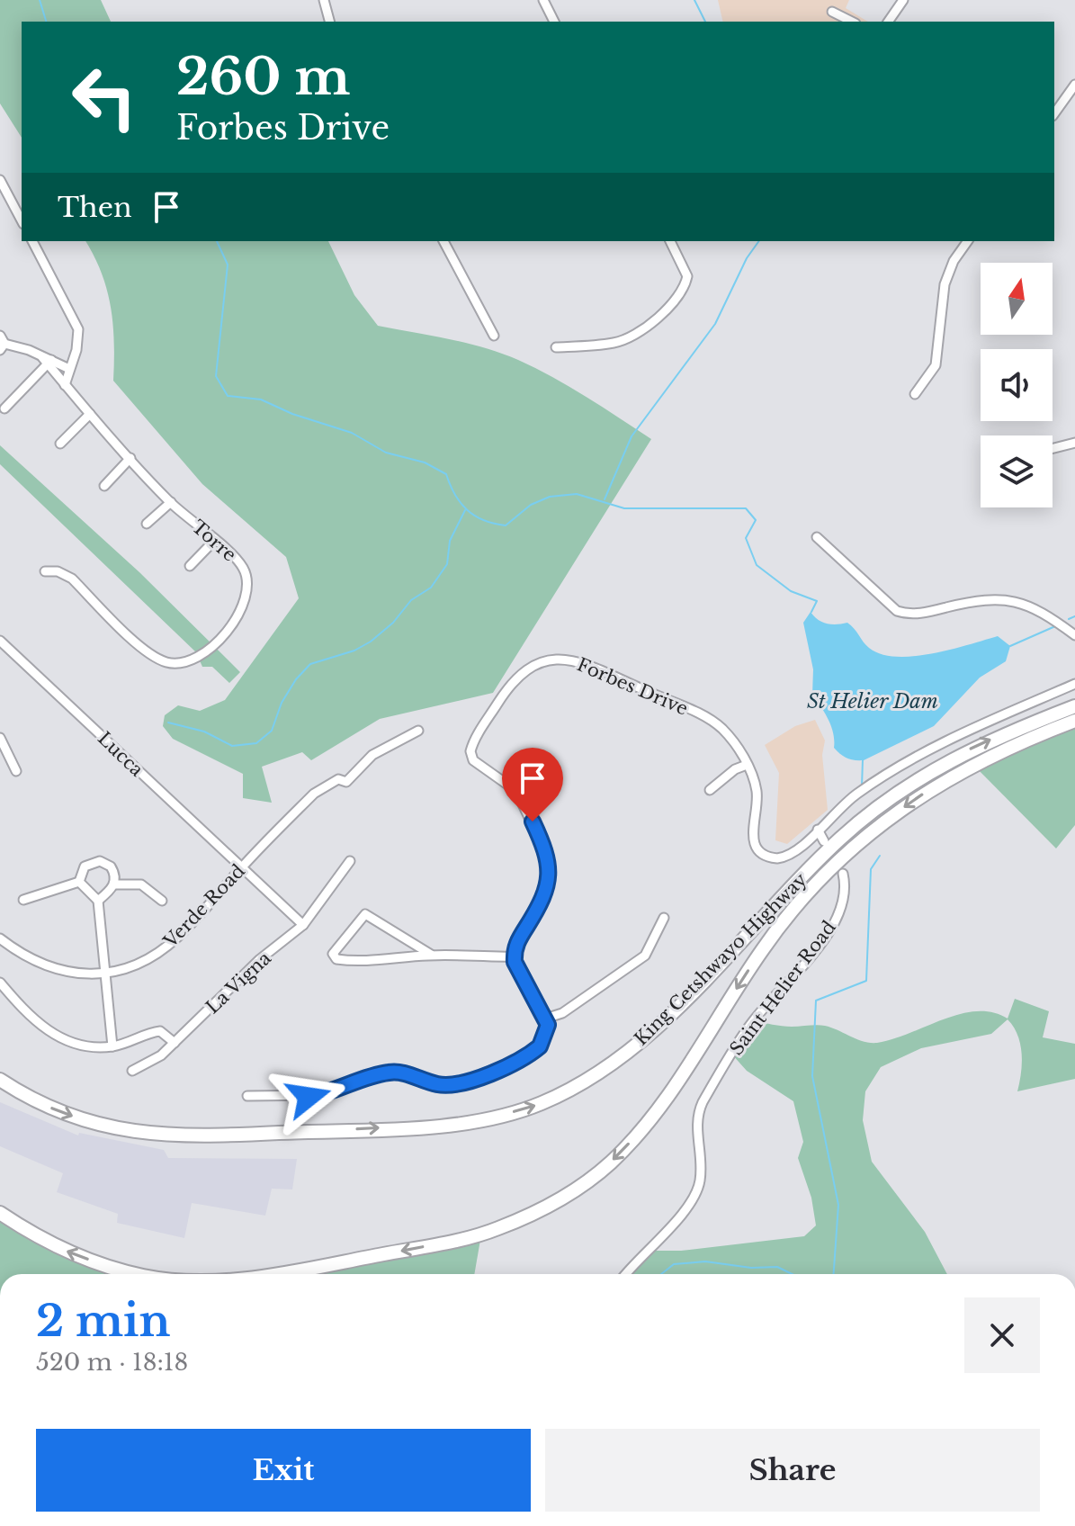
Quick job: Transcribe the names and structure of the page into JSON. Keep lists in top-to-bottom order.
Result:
{
  "streets": {
    "highway": ["King Cetshwayo Highway"],
    "street": [
      "Torre",
      "Forbes Drive",
      "Lucca",
      "Verde Road",
      "La Vigna",
      "Saint Helier Road"
    ]
  },
  "crossings": [
    ["Lucca", "Verde Road"]
  ],
  "water": ["St Helier Dam"],
  "north": "top",
  "page": {
    "turn": ["260 m", "Forbes Drive"],
    "then": "Then",
    "heading": ["2 min", "520 m · 18:18"],
    "buttons": ["Exit", "Share"]
  }
}
